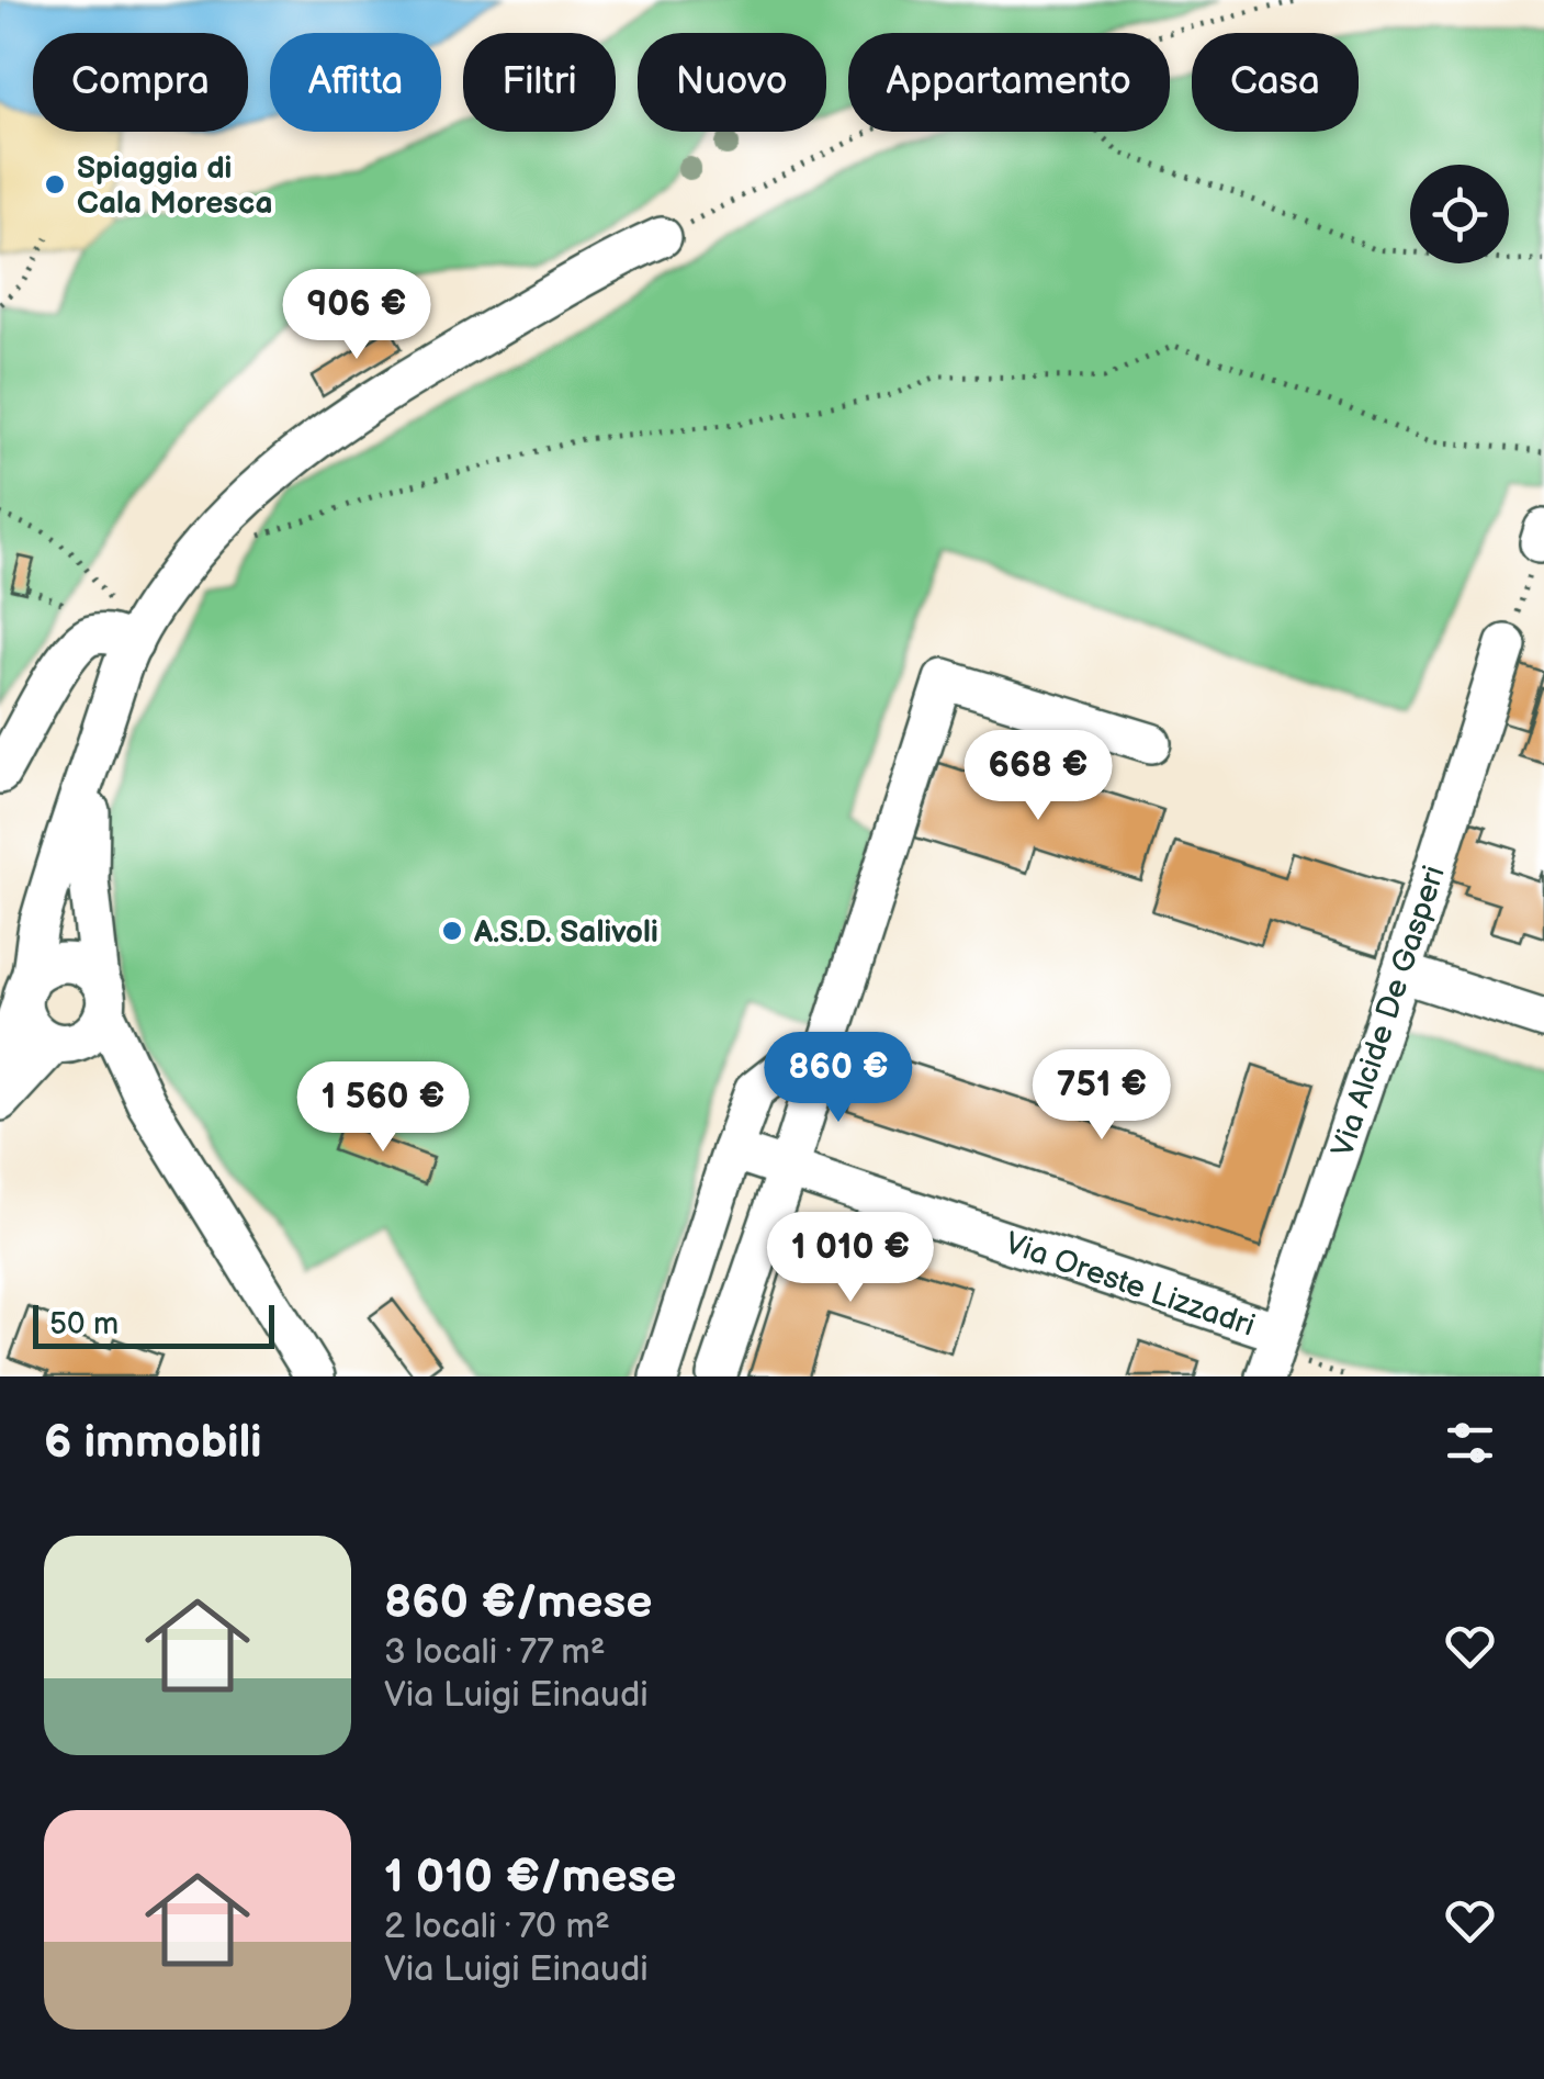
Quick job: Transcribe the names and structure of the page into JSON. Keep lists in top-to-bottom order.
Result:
{
  "streets": {
    "street": ["Via Alcide De Gasperi", "Via Oreste Lizzadri"]
  },
  "crossings": [
    ["Via Alcide De Gasperi", "Via Oreste Lizzadri"]
  ],
  "places": ["Spiaggia di Cala Moresca", "A.S.D. Salivoli"],
  "scale_bar": "50 m",
  "page": {
    "chip": [
      "Compra",
      "Affitta",
      "Filtri",
      "Nuovo",
      "Appartamento",
      "Casa"
    ],
    "price": [
      "906 €",
      "668 €",
      "860 €",
      "751 €",
      "1 560 €",
      "1 010 €"
    ],
    "scale": "50 m",
    "heading": "6 immobili",
    "list": [
      {
        "name": "860 €/mese",
        "note": "3 locali · 77 m² · Via Luigi Einaudi"
      },
      {
        "name": "1 010 €/mese",
        "note": "2 locali · 70 m² · Via Luigi Einaudi"
      }
    ]
  }
}
